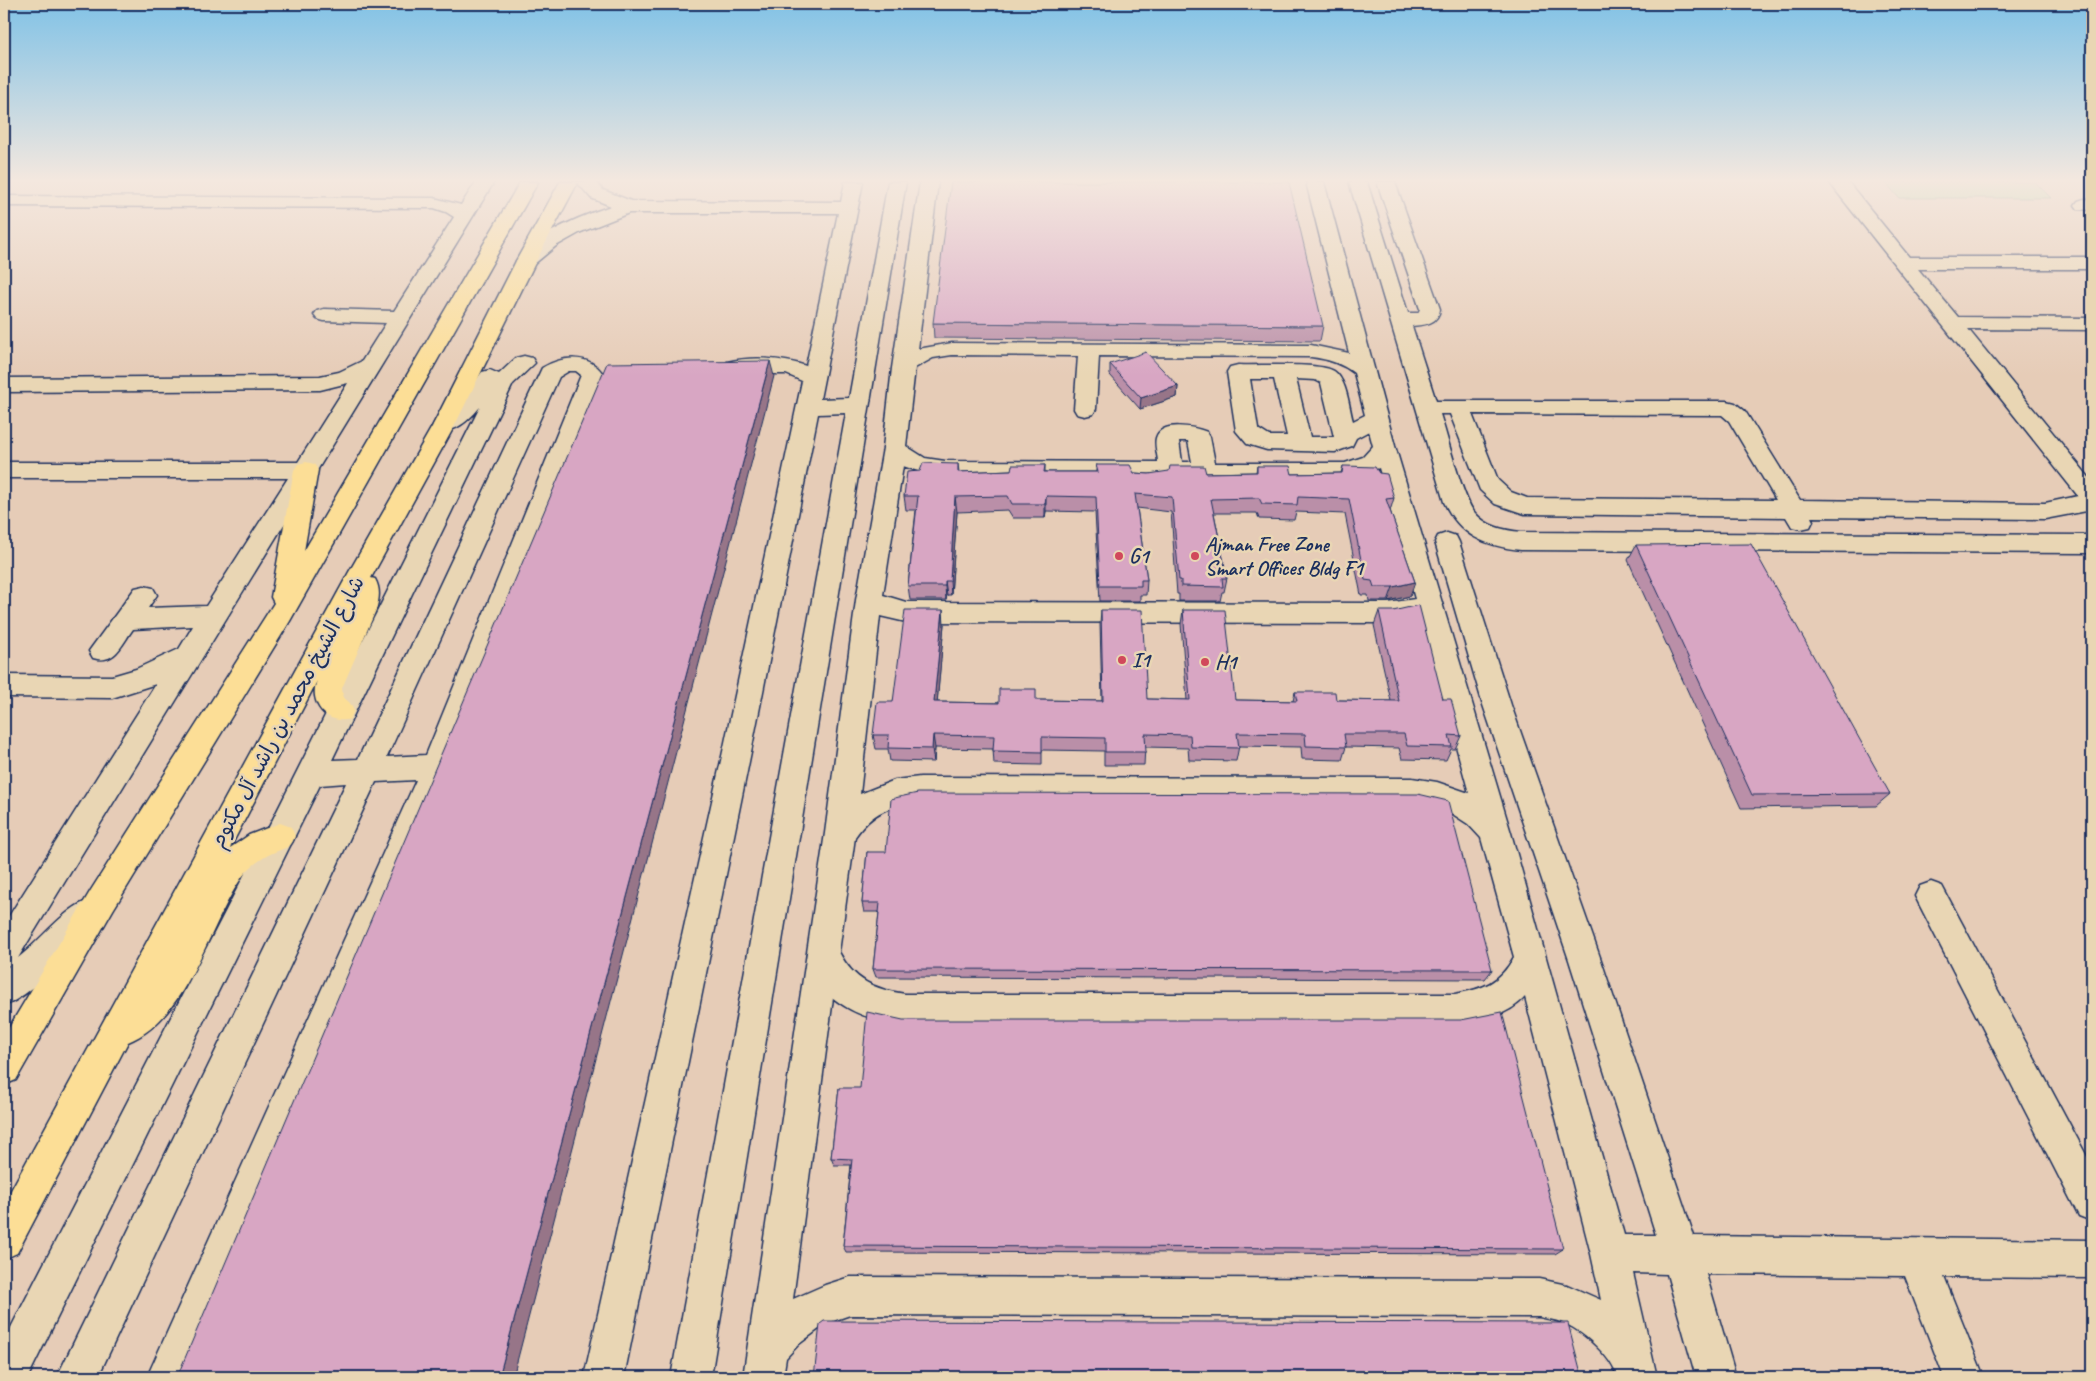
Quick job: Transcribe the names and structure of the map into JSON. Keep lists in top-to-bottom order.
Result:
{
  "streets": {
    "highway": ["شارع الشيخ محمد بن راشد آل مكتوم"]
  },
  "places": [
    "G1",
    "Ajman Free Zone Smart Offices Bldg F1",
    "I1",
    "H1"
  ]
}
